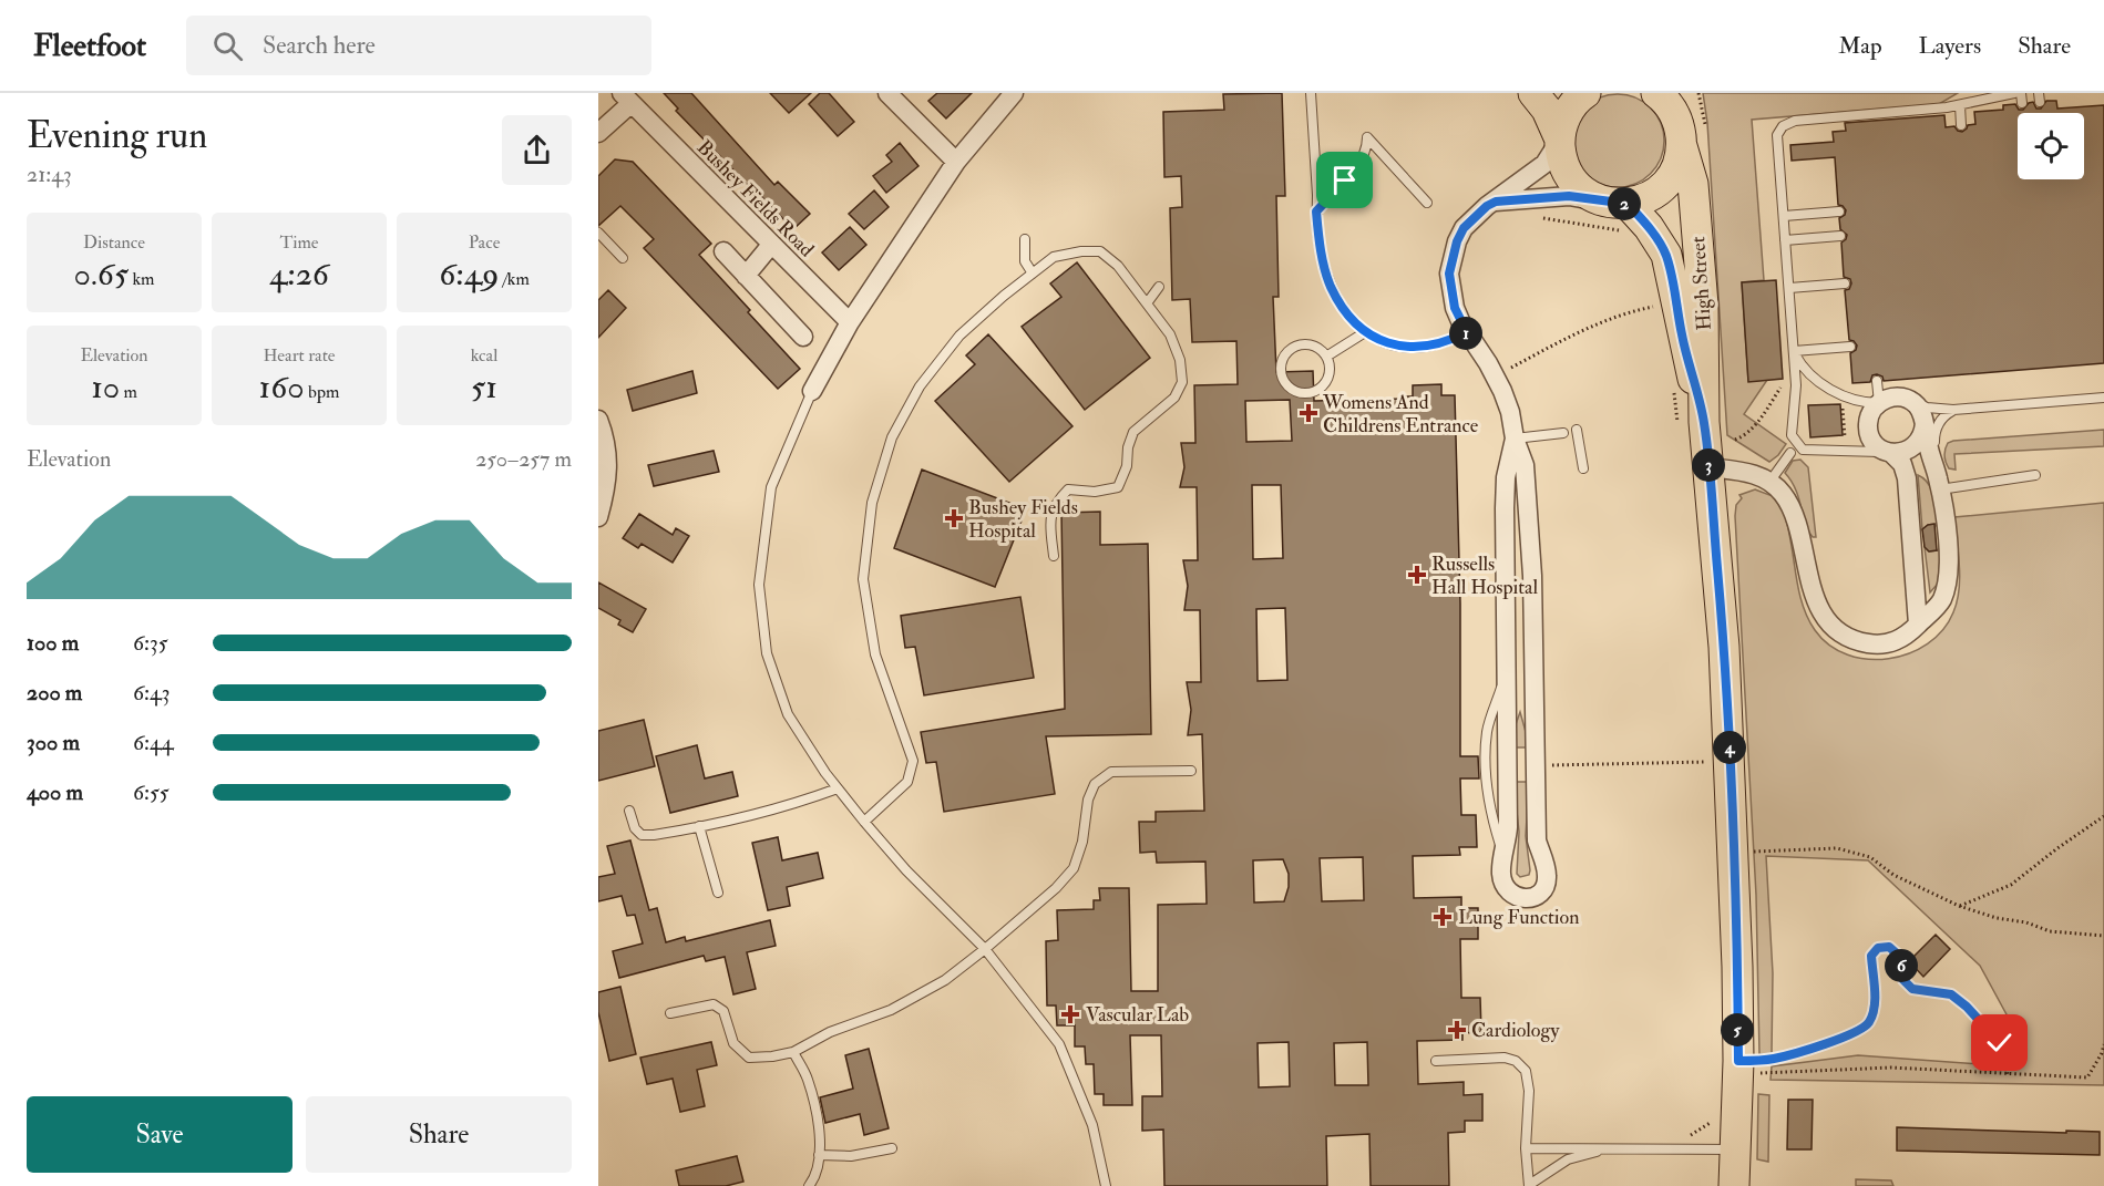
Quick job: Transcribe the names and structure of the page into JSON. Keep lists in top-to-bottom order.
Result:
{
  "streets": {
    "main road": ["High Street"],
    "street": ["Bushey Fields Road"]
  },
  "places": {
    "health": [
      "Womens And Childrens Entrance",
      "Bushey Fields Hospital",
      "Russells Hall Hospital",
      "Lung Function",
      "Vascular Lab",
      "Cardiology"
    ]
  },
  "page": {
    "header": "Fleetfoot",
    "search": "Search here",
    "nav": ["Map", "Layers", "Share"],
    "heading": ["Evening run", "21:43"],
    "pins": [
      "2",
      "1",
      "3",
      "4",
      "6",
      "5"
    ],
    "stats": [
      ["Distance", "0.65 km"],
      ["Time", "4:26"],
      ["Pace", "6:49 /km"],
      ["Elevation", "10 m"],
      ["Heart rate", "160 bpm"],
      ["kcal", "51"]
    ],
    "chart": ["Elevation", "250–257 m"],
    "list": [
      {
        "name": "100 m",
        "note": "6:35"
      },
      {
        "name": "200 m",
        "note": "6:43"
      },
      {
        "name": "300 m",
        "note": "6:44"
      },
      {
        "name": "400 m",
        "note": "6:55"
      }
    ],
    "buttons": ["Save", "Share"]
  }
}
